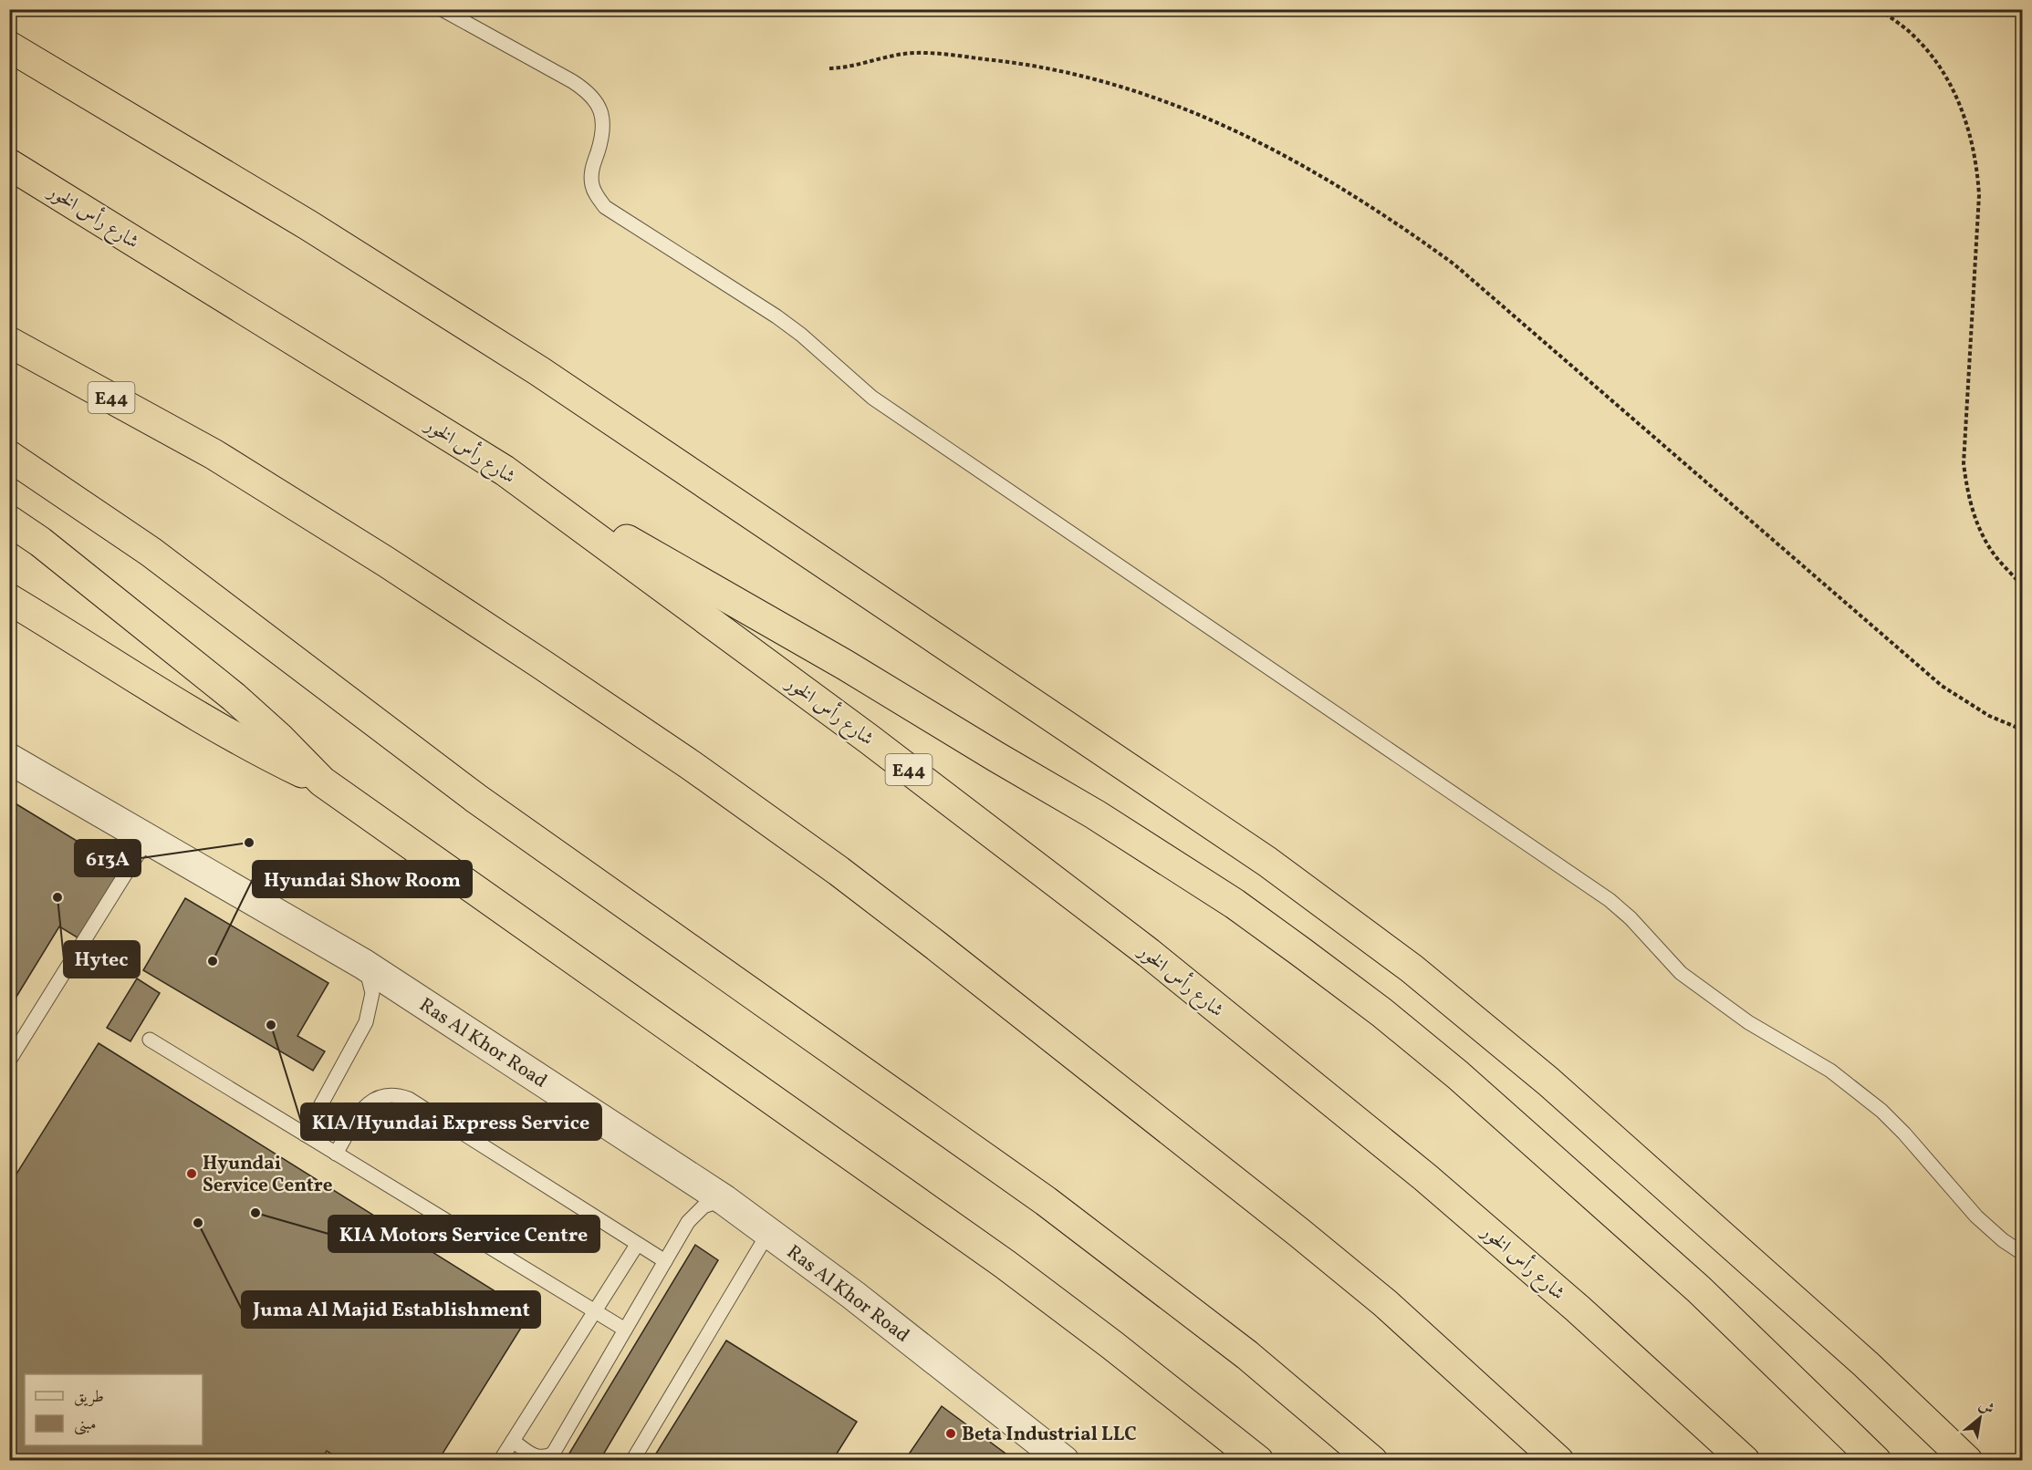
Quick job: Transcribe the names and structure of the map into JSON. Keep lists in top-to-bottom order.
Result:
{
  "streets": {
    "highway": ["شارع رأس الخور", "E44"],
    "street": ["Ras Al Khor Road"]
  },
  "places": [
    "613A",
    "Hytec",
    "Hyundai Show Room",
    "KIA/Hyundai Express Service",
    "Hyundai Service Centre",
    "KIA Motors Service Centre",
    "Juma Al Majid Establishment",
    "Beta Industrial LLC"
  ],
  "legend": ["طريق", "مبنى"],
  "north": "top right"
}
